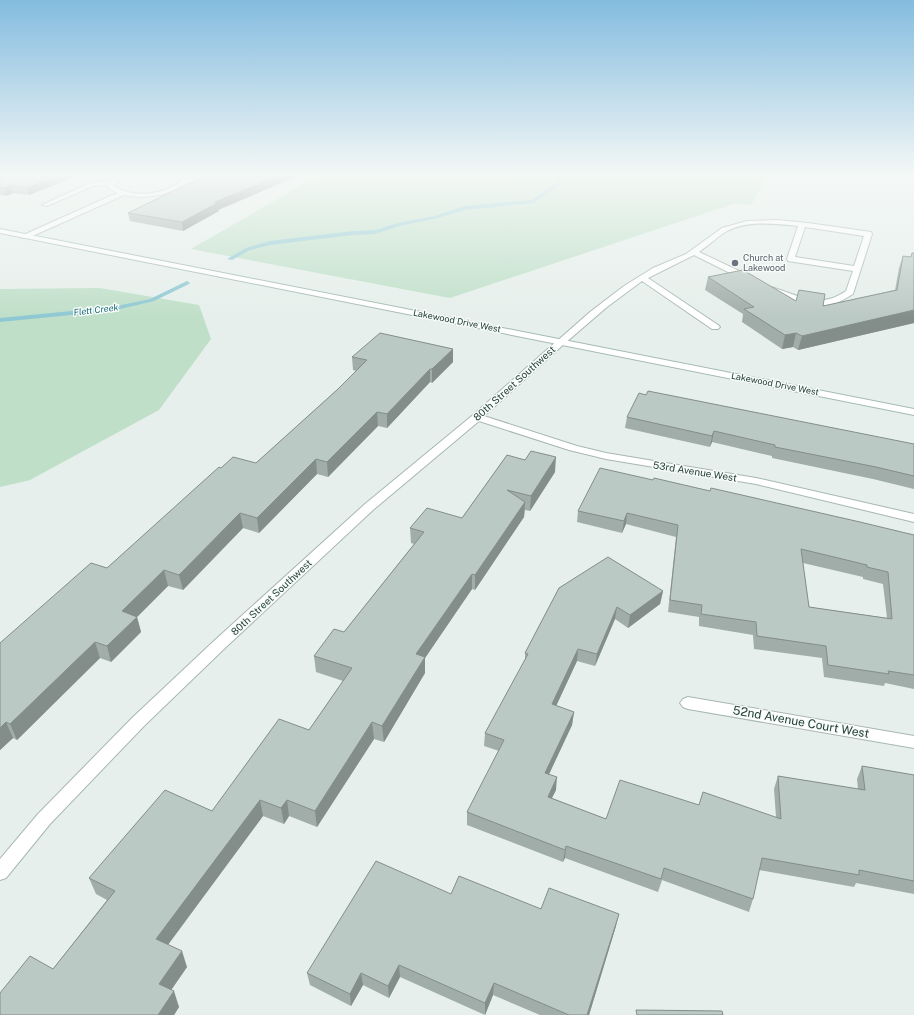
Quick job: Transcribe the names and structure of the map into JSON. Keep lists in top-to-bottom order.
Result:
{
  "streets": {
    "street": [
      "Lakewood Drive West",
      "80th Street Southwest",
      "53rd Avenue West",
      "52nd Avenue Court West"
    ]
  },
  "crossings": [
    ["Lakewood Drive West", "80th Street Southwest"],
    ["80th Street Southwest", "53rd Avenue West"]
  ],
  "water": ["Flett Creek"],
  "places": ["Church at Lakewood"]
}
